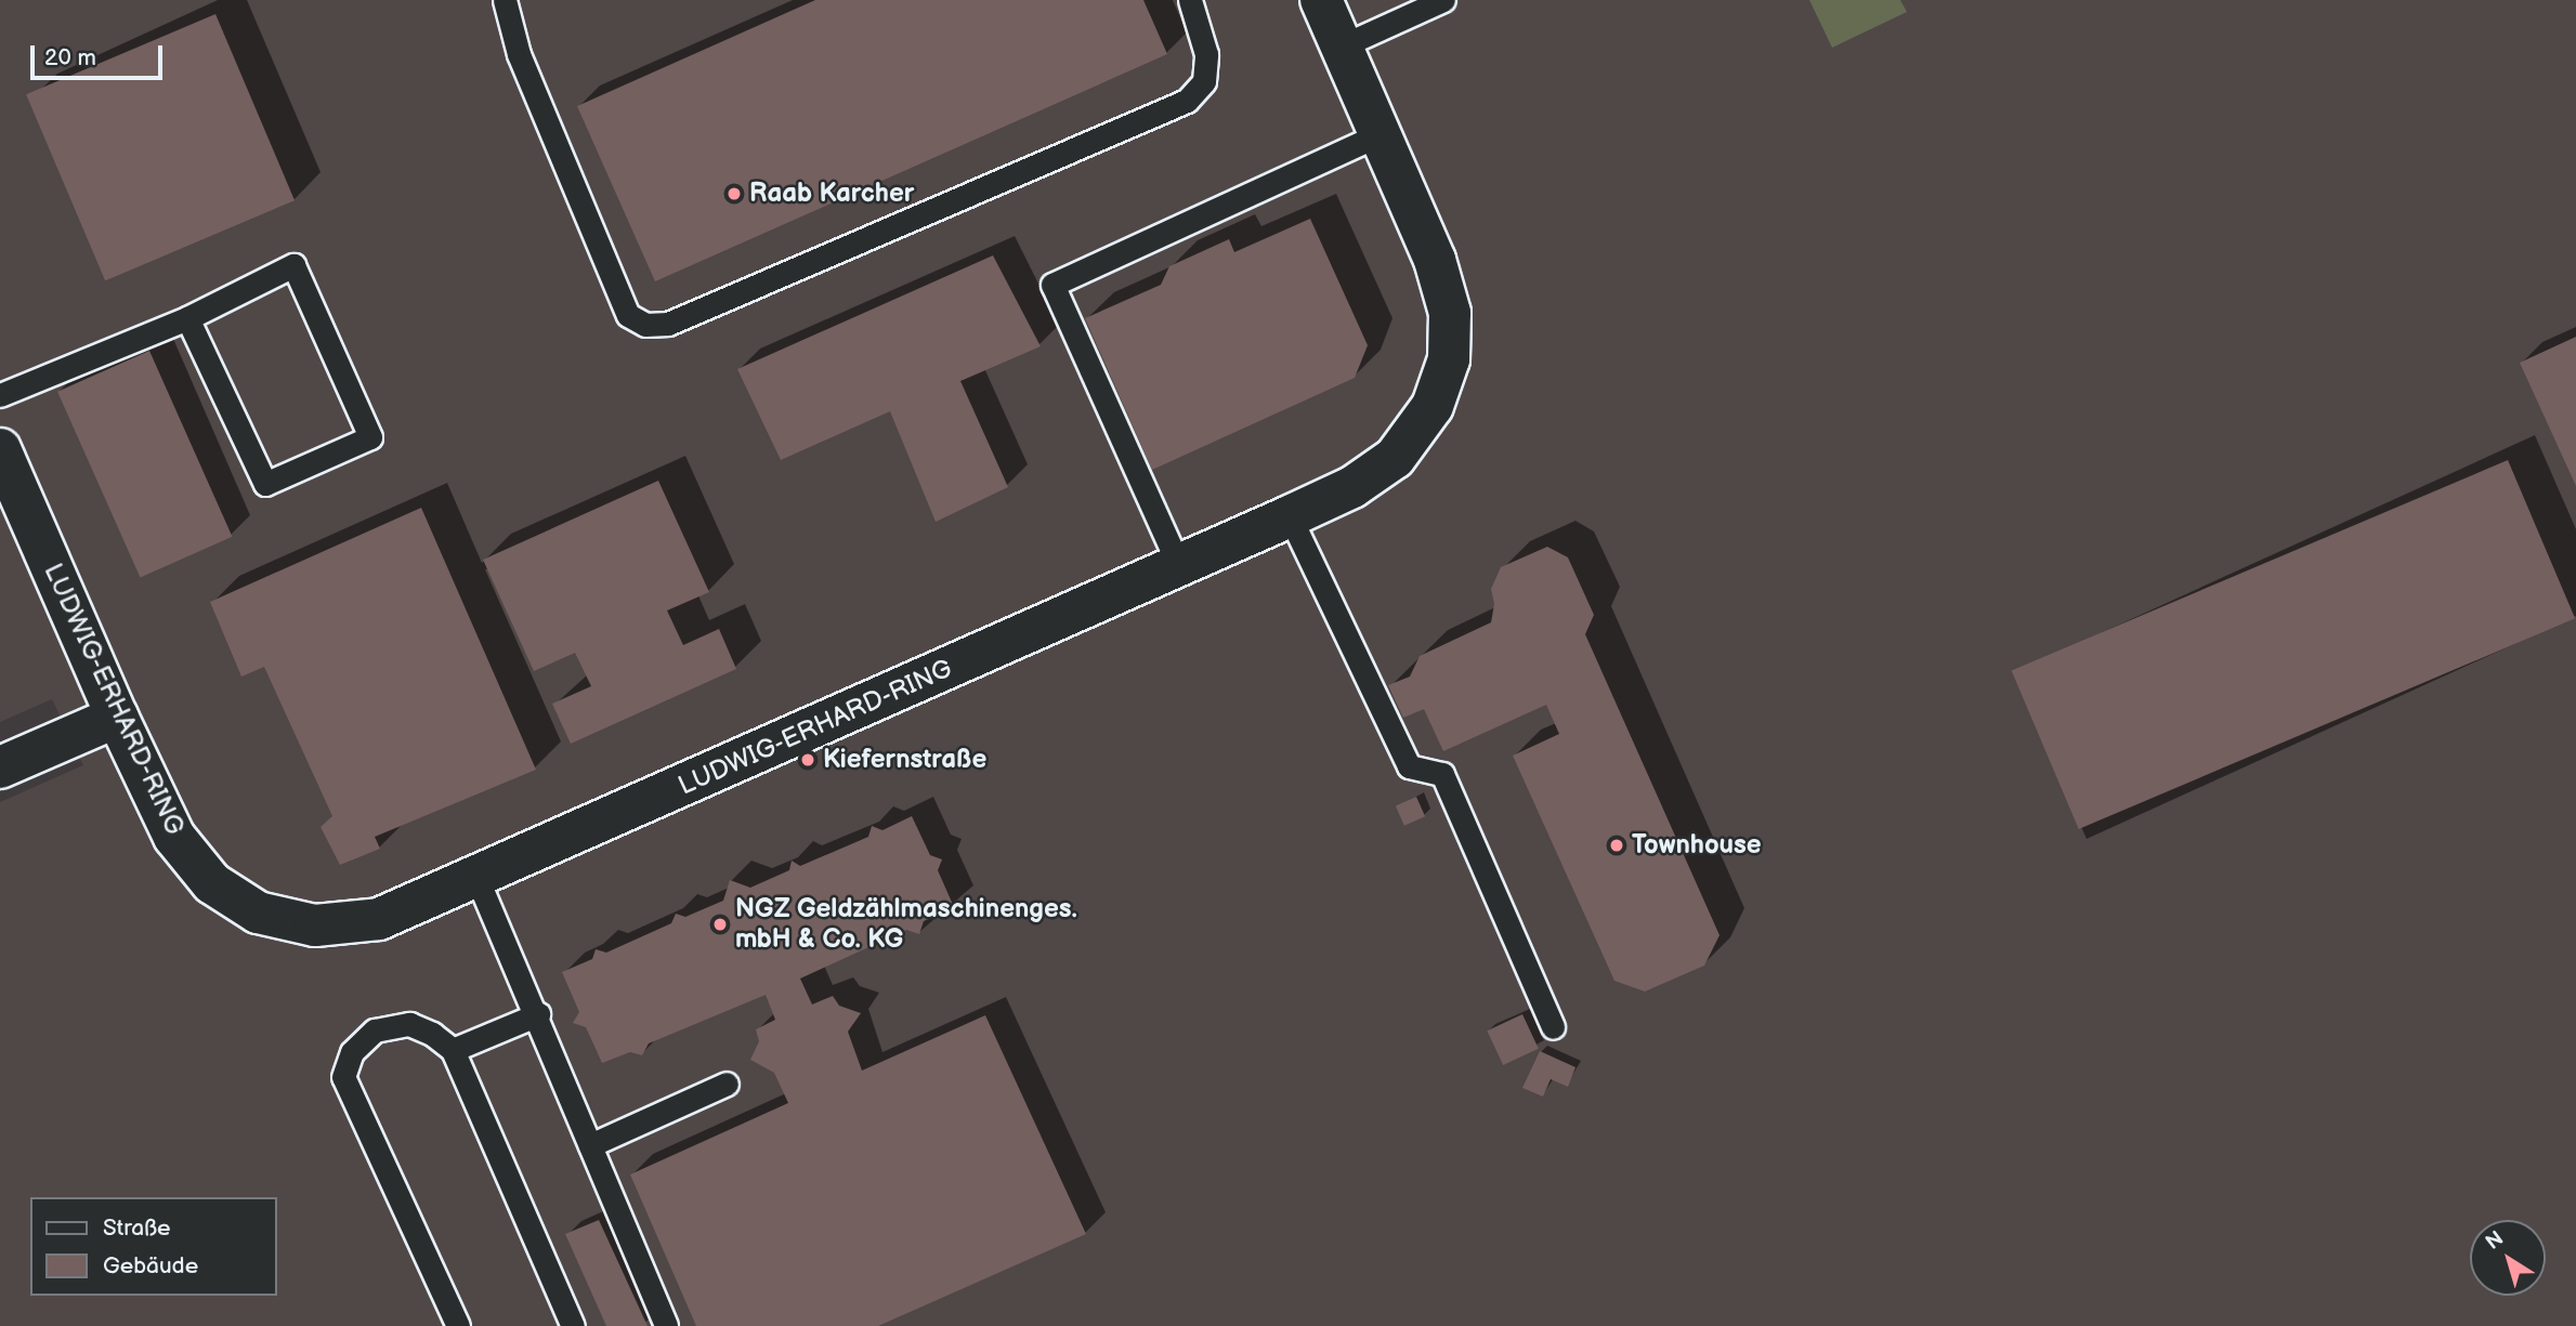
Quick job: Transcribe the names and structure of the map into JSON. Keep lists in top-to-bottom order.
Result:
{
  "streets": {
    "street": ["LUDWIG-ERHARD-RING"]
  },
  "places": [
    "Raab Karcher",
    "Kiefernstraße",
    "Townhouse",
    "NGZ Geldzählmaschinenges. mbH & Co. KG"
  ],
  "legend": ["Straße", "Gebäude"],
  "scale_bar": "20 m",
  "north": "top left"
}
